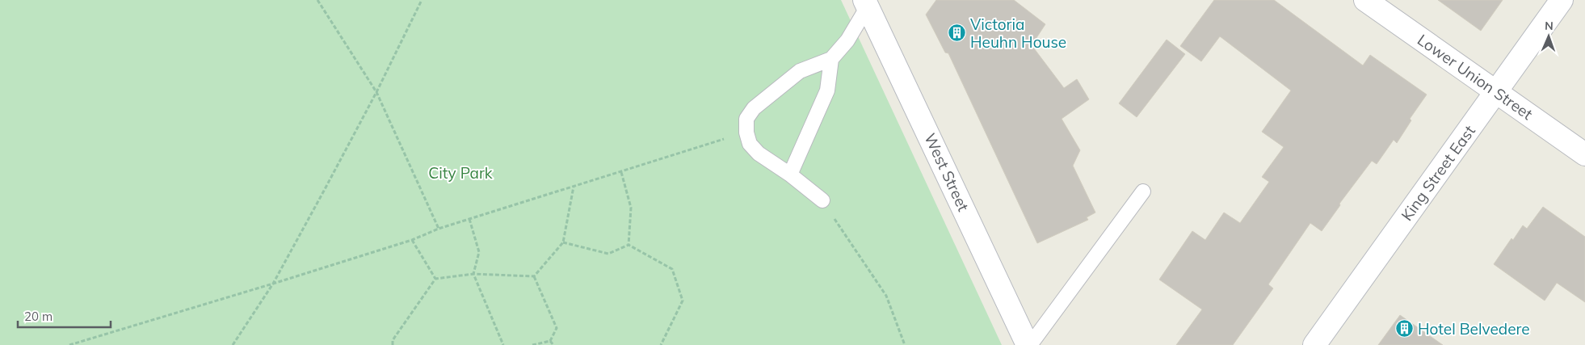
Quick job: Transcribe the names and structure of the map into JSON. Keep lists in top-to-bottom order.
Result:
{
  "streets": {
    "street": ["Lower Union Street", "West Street", "King Street East"]
  },
  "crossings": [
    ["Lower Union Street", "King Street East"]
  ],
  "parks": ["City Park"],
  "places": {
    "building": ["Victoria Heuhn House", "Hotel Belvedere"]
  },
  "scale_bar": "20 m",
  "north": "top"
}
